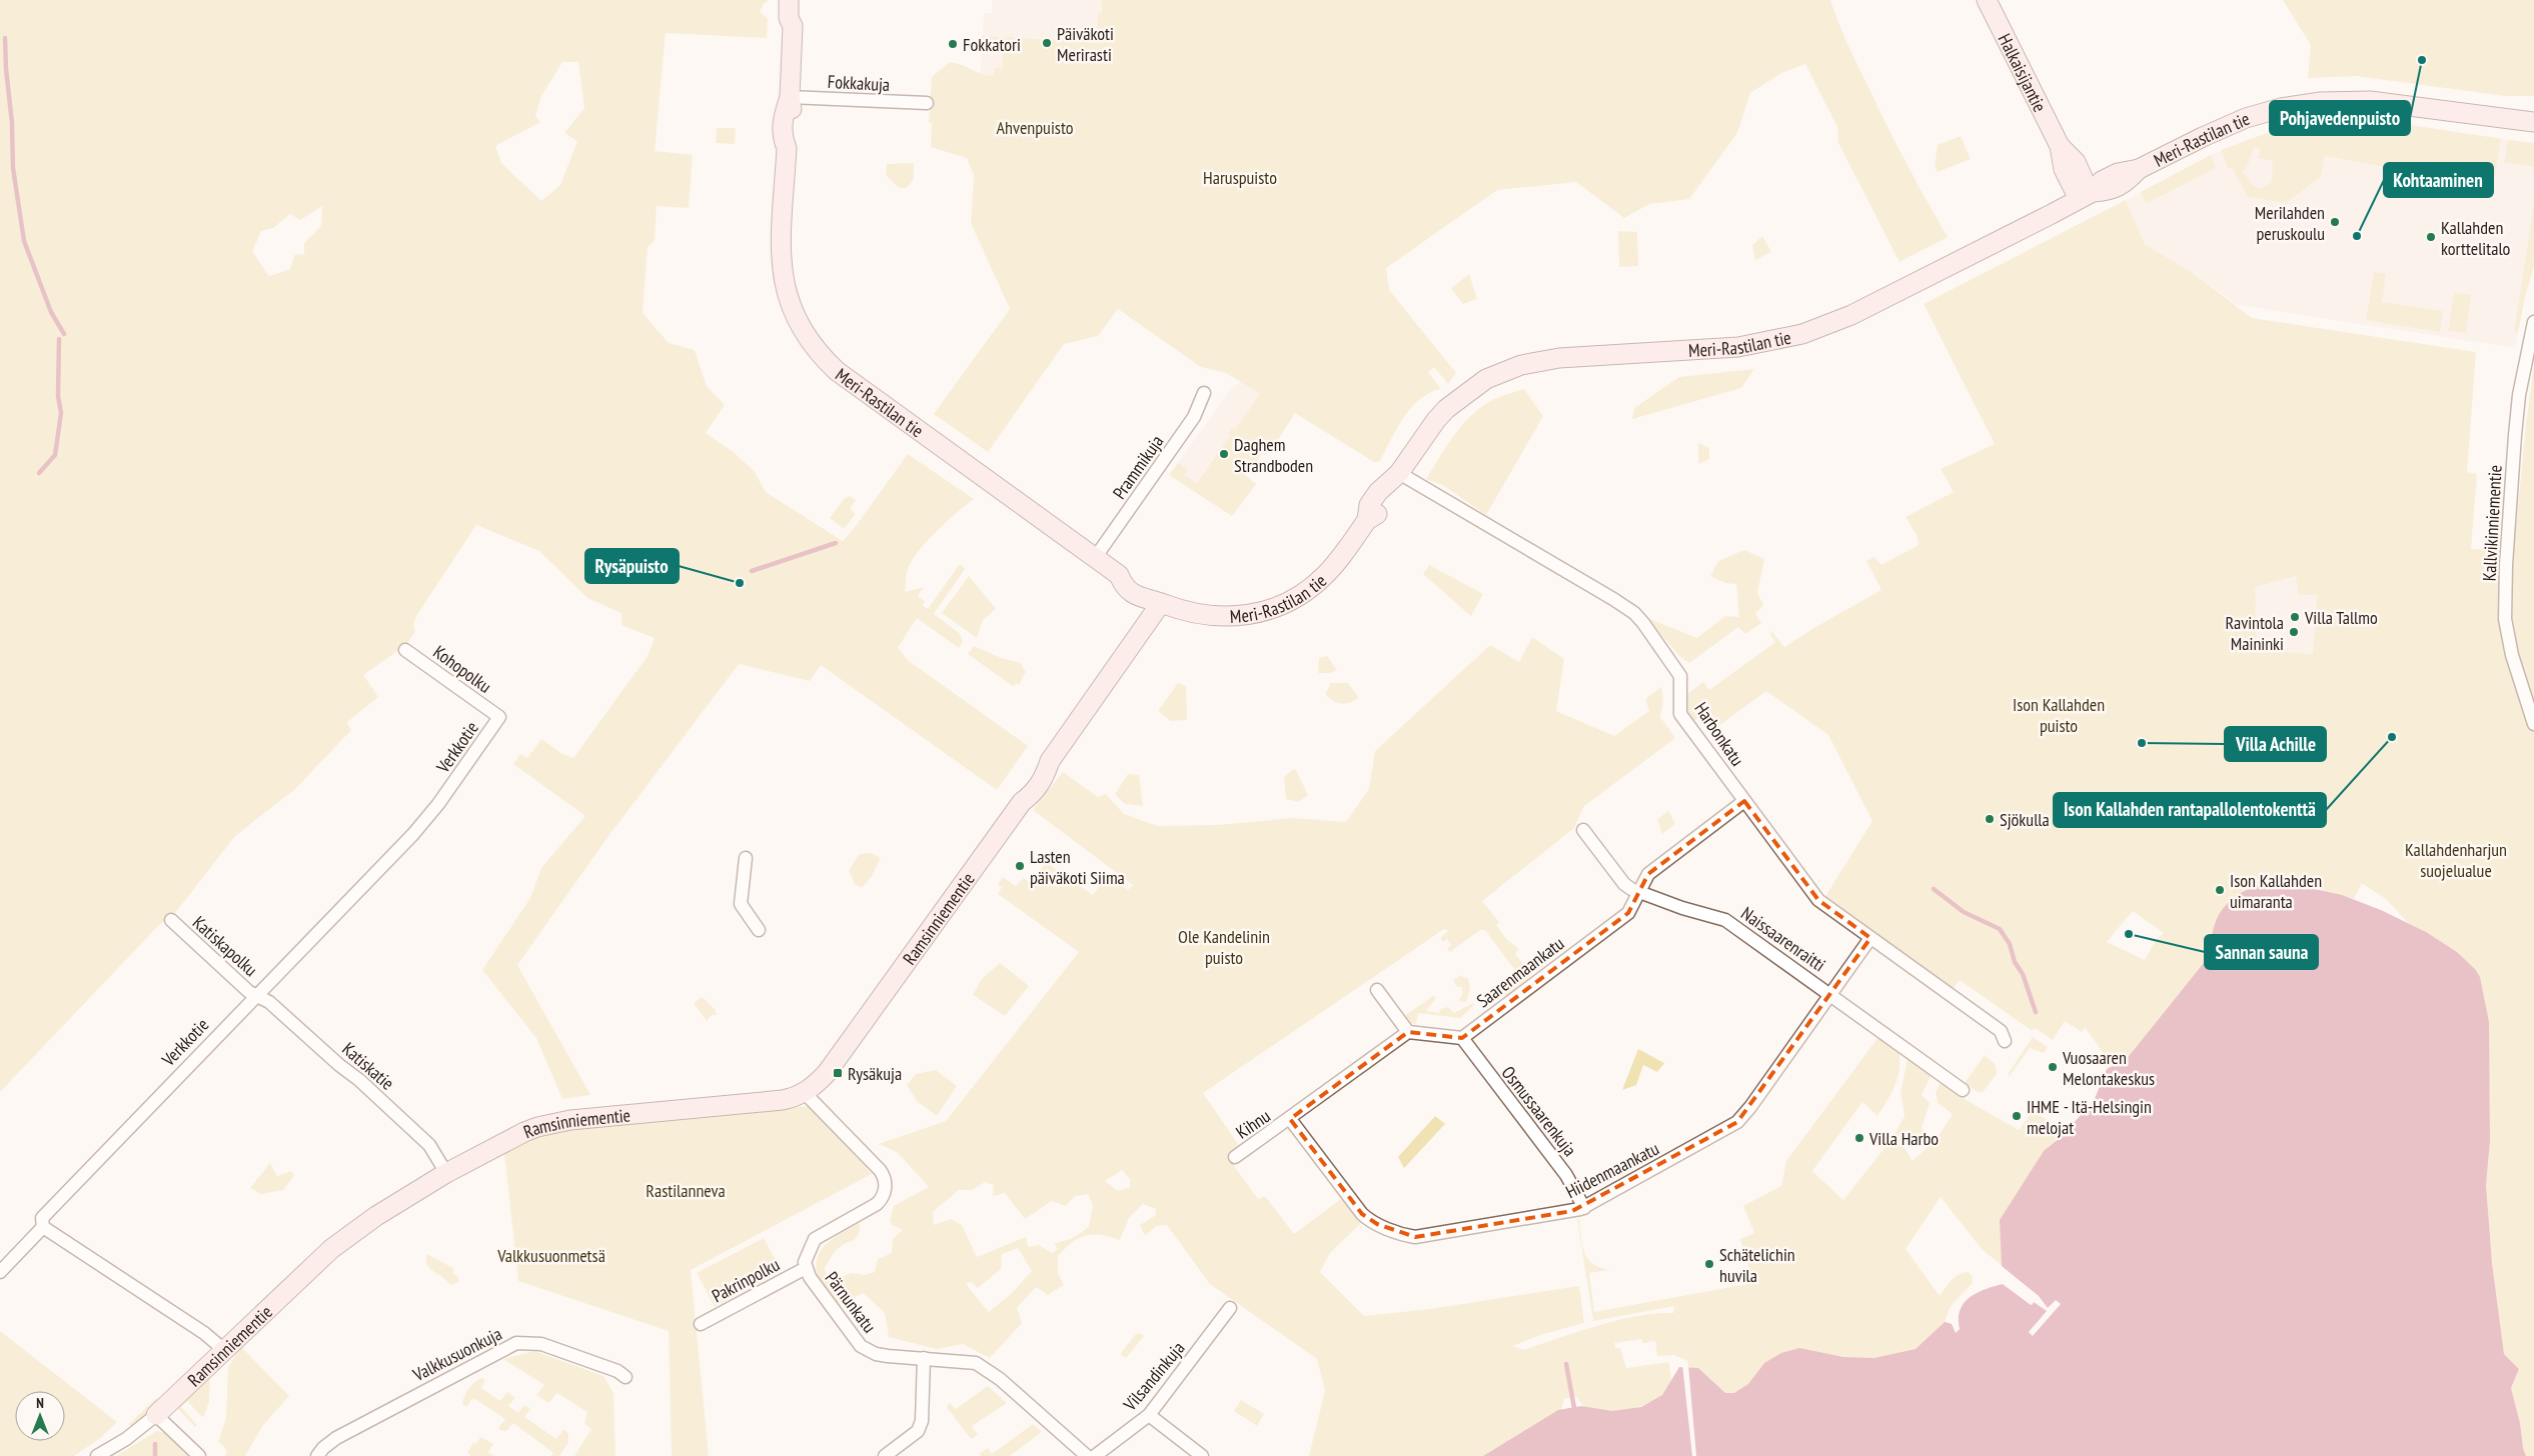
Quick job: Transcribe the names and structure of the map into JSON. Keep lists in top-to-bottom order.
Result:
{
  "streets": {
    "street": [
      "Halkaisijantie",
      "Fokkakuja",
      "Meri-Rastilan tie",
      "Prammikuja",
      "Kallvikinniementie",
      "Kohopolku",
      "Harbonkatu",
      "Verkkotie",
      "Ramsinniementie",
      "Naissaarenraitti",
      "Katiskapolku",
      "Saarenmaankatu",
      "Katiskatie",
      "Osmussaarenkuja",
      "Kihnu",
      "Hiidenmaankatu",
      "Pakrinpolku",
      "Pärnunkatu",
      "Valkkusuonkuja",
      "Vilsandinkuja"
    ]
  },
  "crossings": [
    ["Halkaisijantie", "Meri-Rastilan tie"],
    ["Fokkakuja", "Meri-Rastilan tie"],
    ["Meri-Rastilan tie", "Prammikuja"],
    ["Meri-Rastilan tie", "Harbonkatu"],
    ["Meri-Rastilan tie", "Ramsinniementie"],
    ["Kohopolku", "Verkkotie"],
    ["Harbonkatu", "Saarenmaankatu"],
    ["Harbonkatu", "Hiidenmaankatu"],
    ["Verkkotie", "Katiskapolku"],
    ["Verkkotie", "Katiskatie"],
    ["Ramsinniementie", "Katiskatie"],
    ["Ramsinniementie", "Pärnunkatu"],
    ["Naissaarenraitti", "Saarenmaankatu"],
    ["Naissaarenraitti", "Hiidenmaankatu"],
    ["Katiskapolku", "Katiskatie"],
    ["Saarenmaankatu", "Osmussaarenkuja"],
    ["Osmussaarenkuja", "Hiidenmaankatu"],
    ["Kihnu", "Hiidenmaankatu"],
    ["Pakrinpolku", "Pärnunkatu"]
  ],
  "parks": [
    "Ahvenpuisto",
    "Haruspuisto",
    "Ison Kallahden puisto",
    "Kallahdenharjun suojelualue",
    "Ole Kandelinin puisto",
    "Rastilanneva",
    "Valkkusuonmetsä"
  ],
  "places": {
    "other": [
      "Päiväkoti Merirasti",
      "Fokkatori",
      "Pohjavedenpuisto",
      "Merilahden peruskoulu",
      "Kohtaaminen",
      "Kallahden korttelitalo",
      "Daghem Strandboden",
      "Rysäpuisto",
      "Villa Tallmo",
      "Ravintola Maininki",
      "Ison Kallahden rantapallolentokenttä",
      "Villa Achille",
      "Sjökulla",
      "Lasten päiväkoti Siima",
      "Ison Kallahden uimaranta",
      "Sannan sauna",
      "Vuosaaren Melontakeskus",
      "IHME - Itä-Helsingin melojat",
      "Villa Harbo",
      "Schätelichin huvila"
    ],
    "transit": ["Rysäkuja"]
  },
  "north": "top"
}
